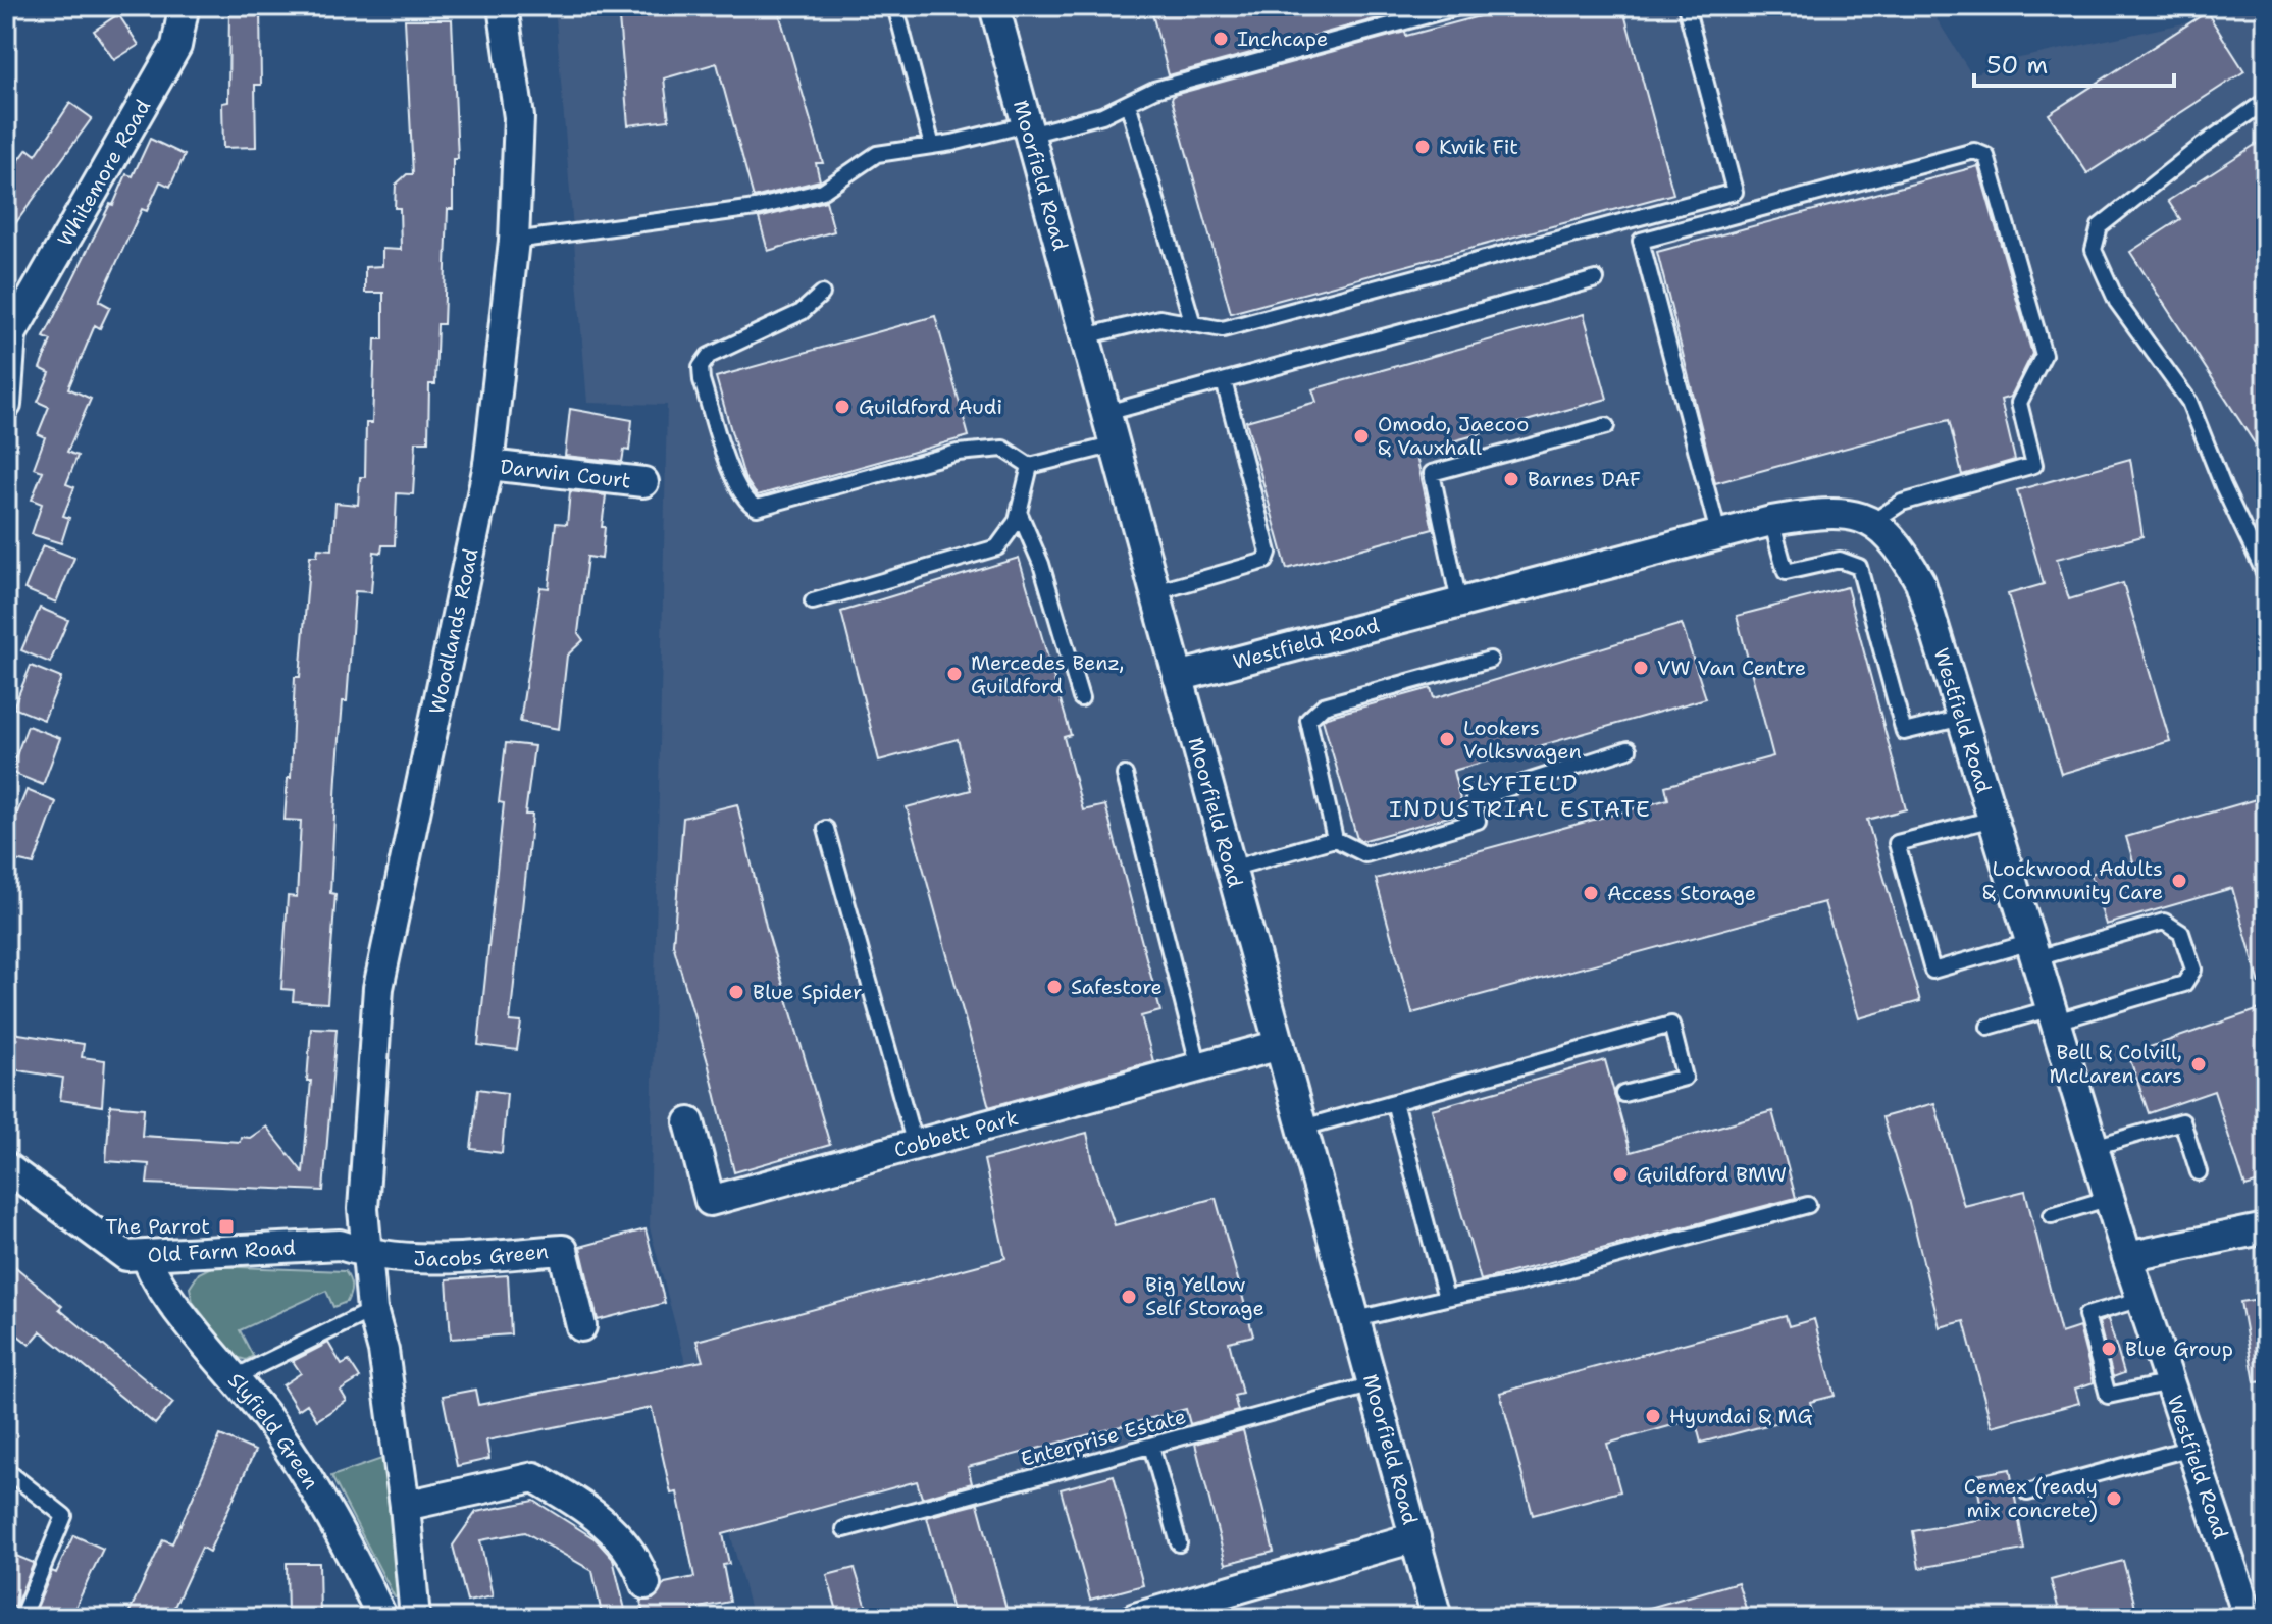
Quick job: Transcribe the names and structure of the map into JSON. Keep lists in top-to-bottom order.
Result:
{
  "streets": {
    "street": [
      "Whitemore Road",
      "Moorfield Road",
      "Darwin Court",
      "Woodlands Road",
      "Westfield Road",
      "Cobbett Park",
      "Old Farm Road",
      "Jacobs Green",
      "Slyfield Green"
    ],
    "lane": ["Enterprise Estate"]
  },
  "crossings": [
    ["Moorfield Road", "Westfield Road"],
    ["Moorfield Road", "Cobbett Park"],
    ["Moorfield Road", "Enterprise Estate"],
    ["Darwin Court", "Woodlands Road"],
    ["Woodlands Road", "Old Farm Road"],
    ["Woodlands Road", "Jacobs Green"],
    ["Old Farm Road", "Jacobs Green"],
    ["Old Farm Road", "Slyfield Green"]
  ],
  "districts": ["SLYFIELD INDUSTRIAL ESTATE"],
  "places": {
    "other": [
      "Inchcape",
      "Kwik Fit",
      "Guildford Audi",
      "Omodo, Jaecoo & Vauxhall",
      "Barnes DAF",
      "VW Van Centre",
      "Mercedes Benz, Guildford",
      "Lookers Volkswagen",
      "Lockwood Adults & Community Care",
      "Access Storage",
      "Safestore",
      "Blue Spider",
      "Bell & Colvill, McLaren cars",
      "Guildford BMW",
      "Big Yellow Self Storage",
      "Blue Group",
      "Hyundai & MG",
      "Cemex (ready mix concrete)"
    ],
    "transit": ["The Parrot"]
  },
  "scale_bar": "50 m"
}
